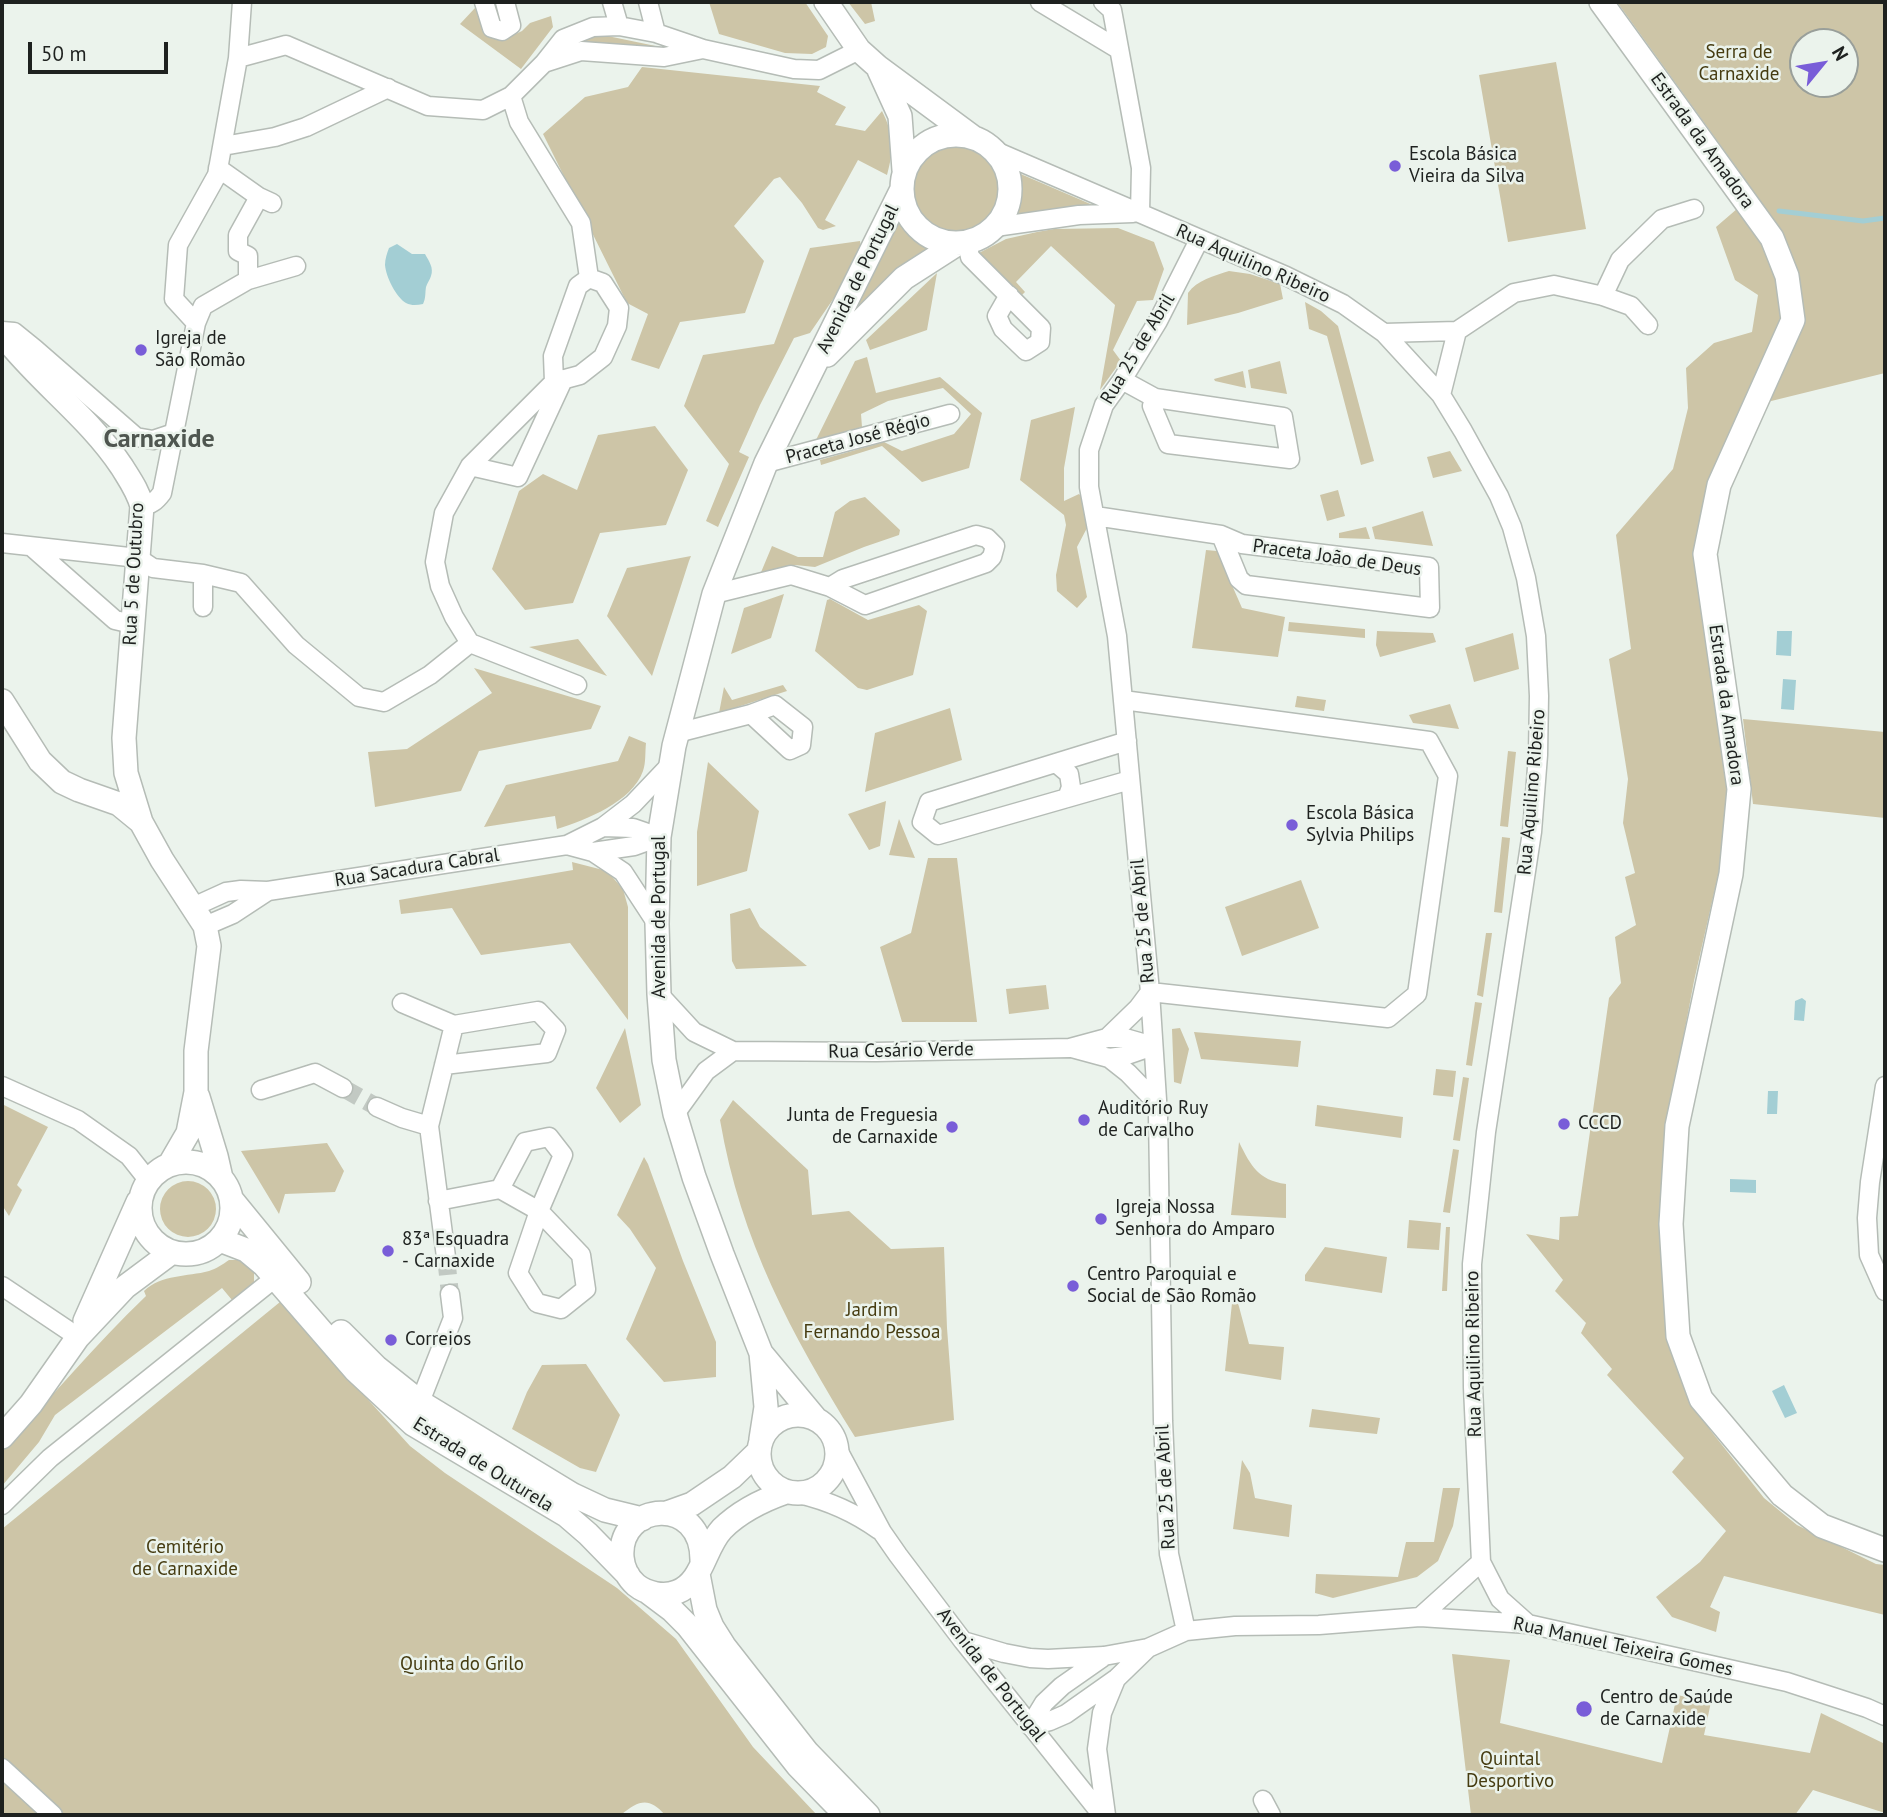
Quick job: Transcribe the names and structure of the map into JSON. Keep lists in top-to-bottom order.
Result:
{
  "streets": {
    "street": [
      "Estrada da Amadora",
      "Rua Aquilino Ribeiro",
      "Avenida de Portugal",
      "Rua 25 de Abril",
      "Praceta José Régio",
      "Praceta João de Deus",
      "Rua 5 de Outubro",
      "Rua Sacadura Cabral",
      "Rua Cesário Verde",
      "Estrada de Outurela",
      "Rua Manuel Teixeira Gomes"
    ]
  },
  "crossings": [
    ["Rua Aquilino Ribeiro", "Avenida de Portugal"],
    ["Rua Aquilino Ribeiro", "Rua 25 de Abril"],
    ["Rua Aquilino Ribeiro", "Rua Manuel Teixeira Gomes"],
    ["Avenida de Portugal", "Praceta José Régio"],
    ["Avenida de Portugal", "Rua Sacadura Cabral"],
    ["Avenida de Portugal", "Rua Cesário Verde"],
    ["Avenida de Portugal", "Rua Manuel Teixeira Gomes"],
    ["Rua 25 de Abril", "Praceta João de Deus"],
    ["Rua 25 de Abril", "Rua Cesário Verde"],
    ["Rua 25 de Abril", "Rua Manuel Teixeira Gomes"]
  ],
  "districts": ["Carnaxide"],
  "parks": [
    "Serra de Carnaxide",
    "Jardim Fernando Pessoa",
    "Cemitério de Carnaxide",
    "Quinta do Grilo",
    "Quintal Desportivo"
  ],
  "places": [
    "Escola Básica Vieira da Silva",
    "Igreja de São Romão",
    "Escola Básica Sylvia Philips",
    "Auditório Ruy de Carvalho",
    "CCCD",
    "Junta de Freguesia de Carnaxide",
    "Igreja Nossa Senhora do Amparo",
    "83ª Esquadra - Carnaxide",
    "Centro Paroquial e Social de São Romão",
    "Correios",
    "Centro de Saúde de Carnaxide"
  ],
  "scale_bar": "50 m",
  "north": "top right"
}
